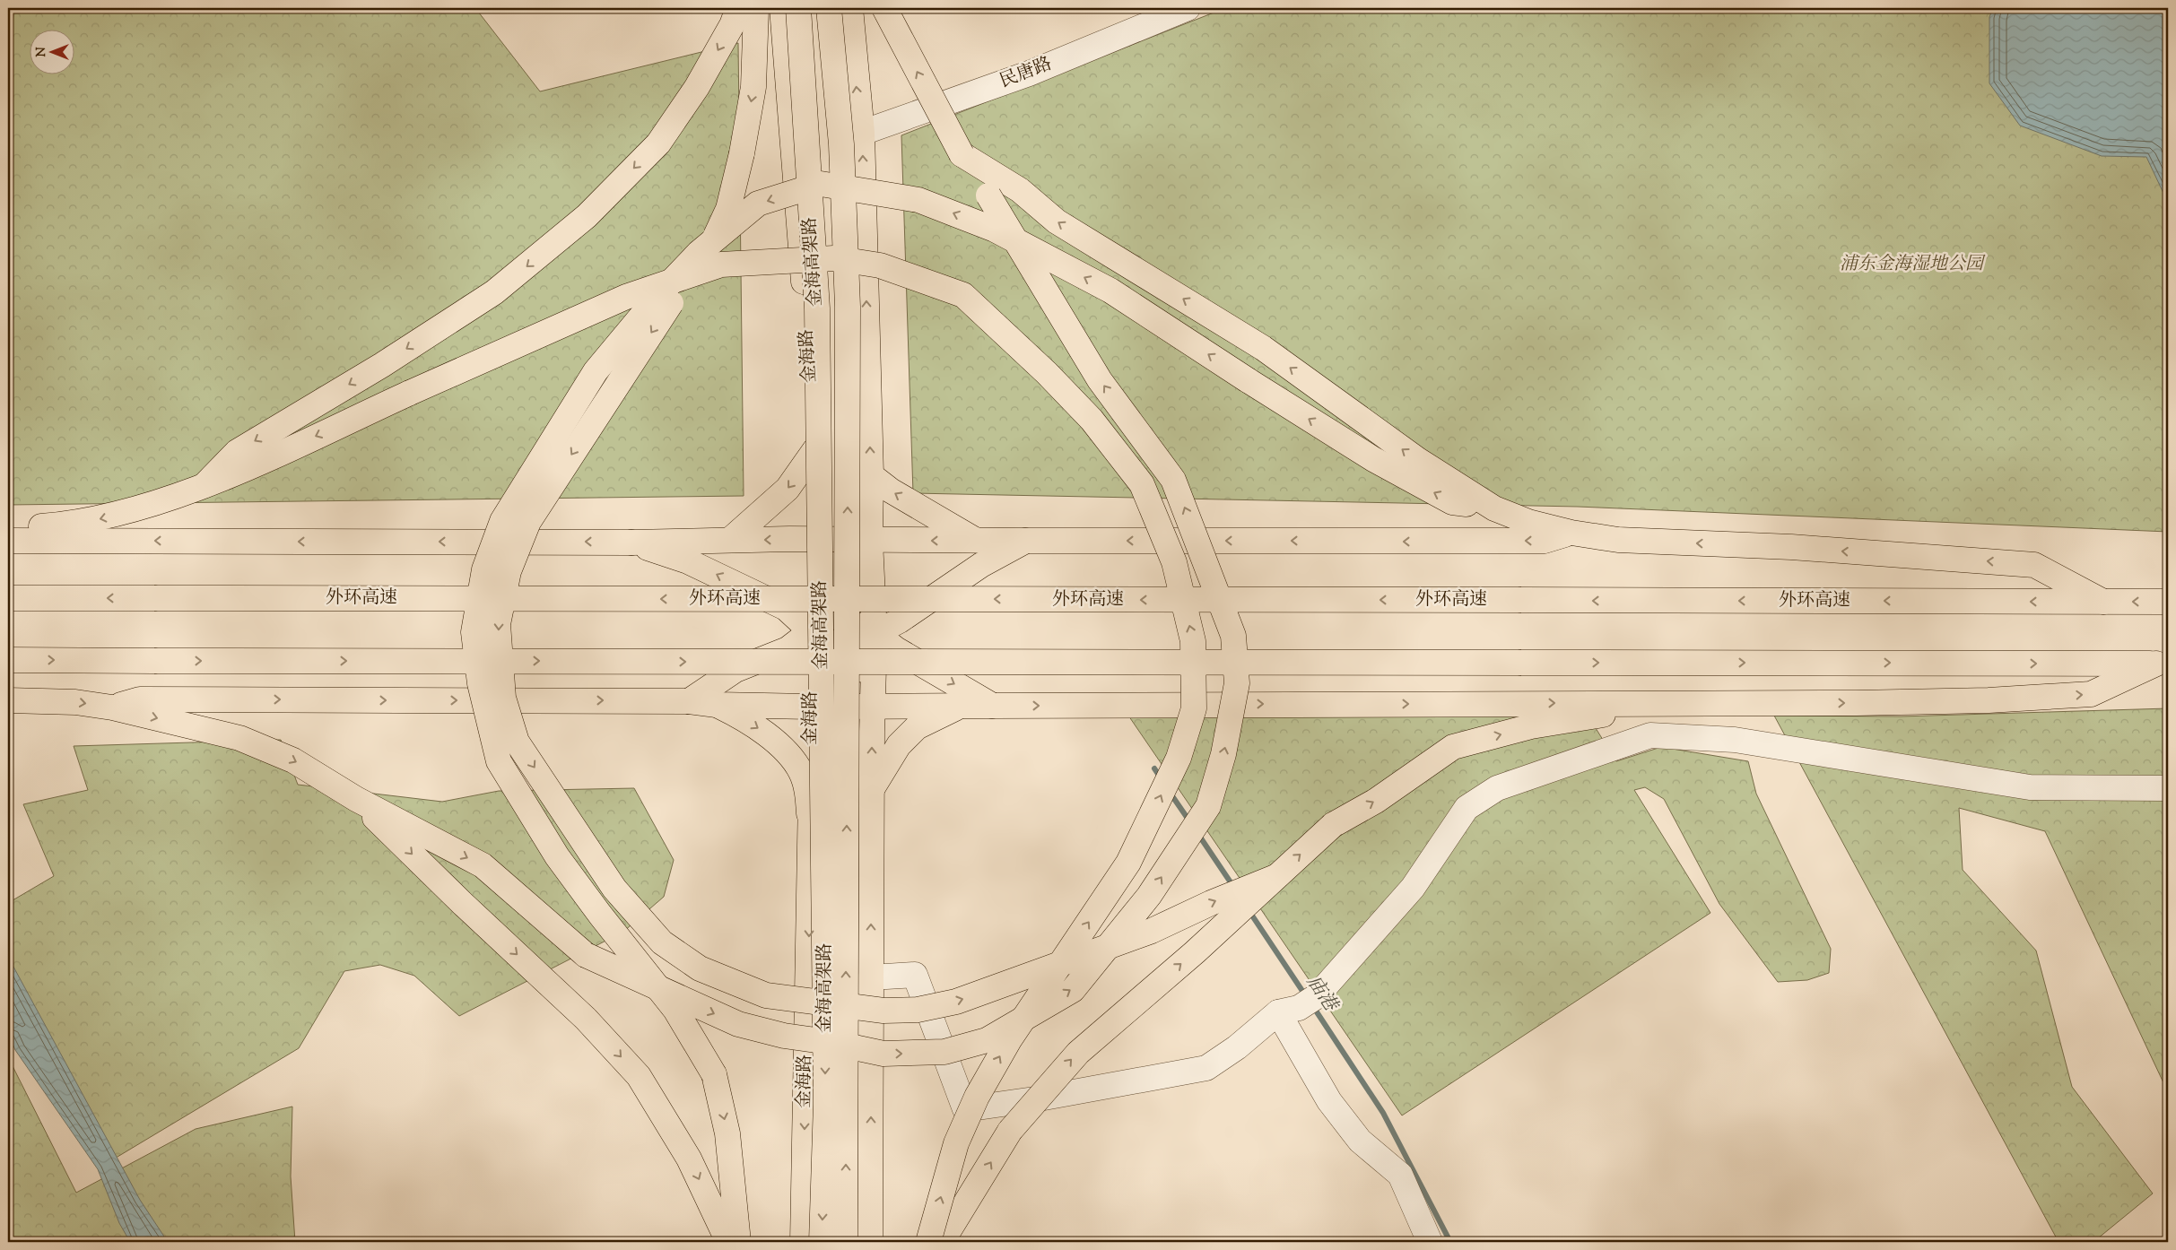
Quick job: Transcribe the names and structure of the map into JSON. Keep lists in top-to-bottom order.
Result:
{
  "streets": {
    "main road": ["金海高架路", "金海路", "外环高速"],
    "street": ["民唐路"]
  },
  "water": ["庙港"],
  "parks": ["浦东金海湿地公园"],
  "north": "left"
}
